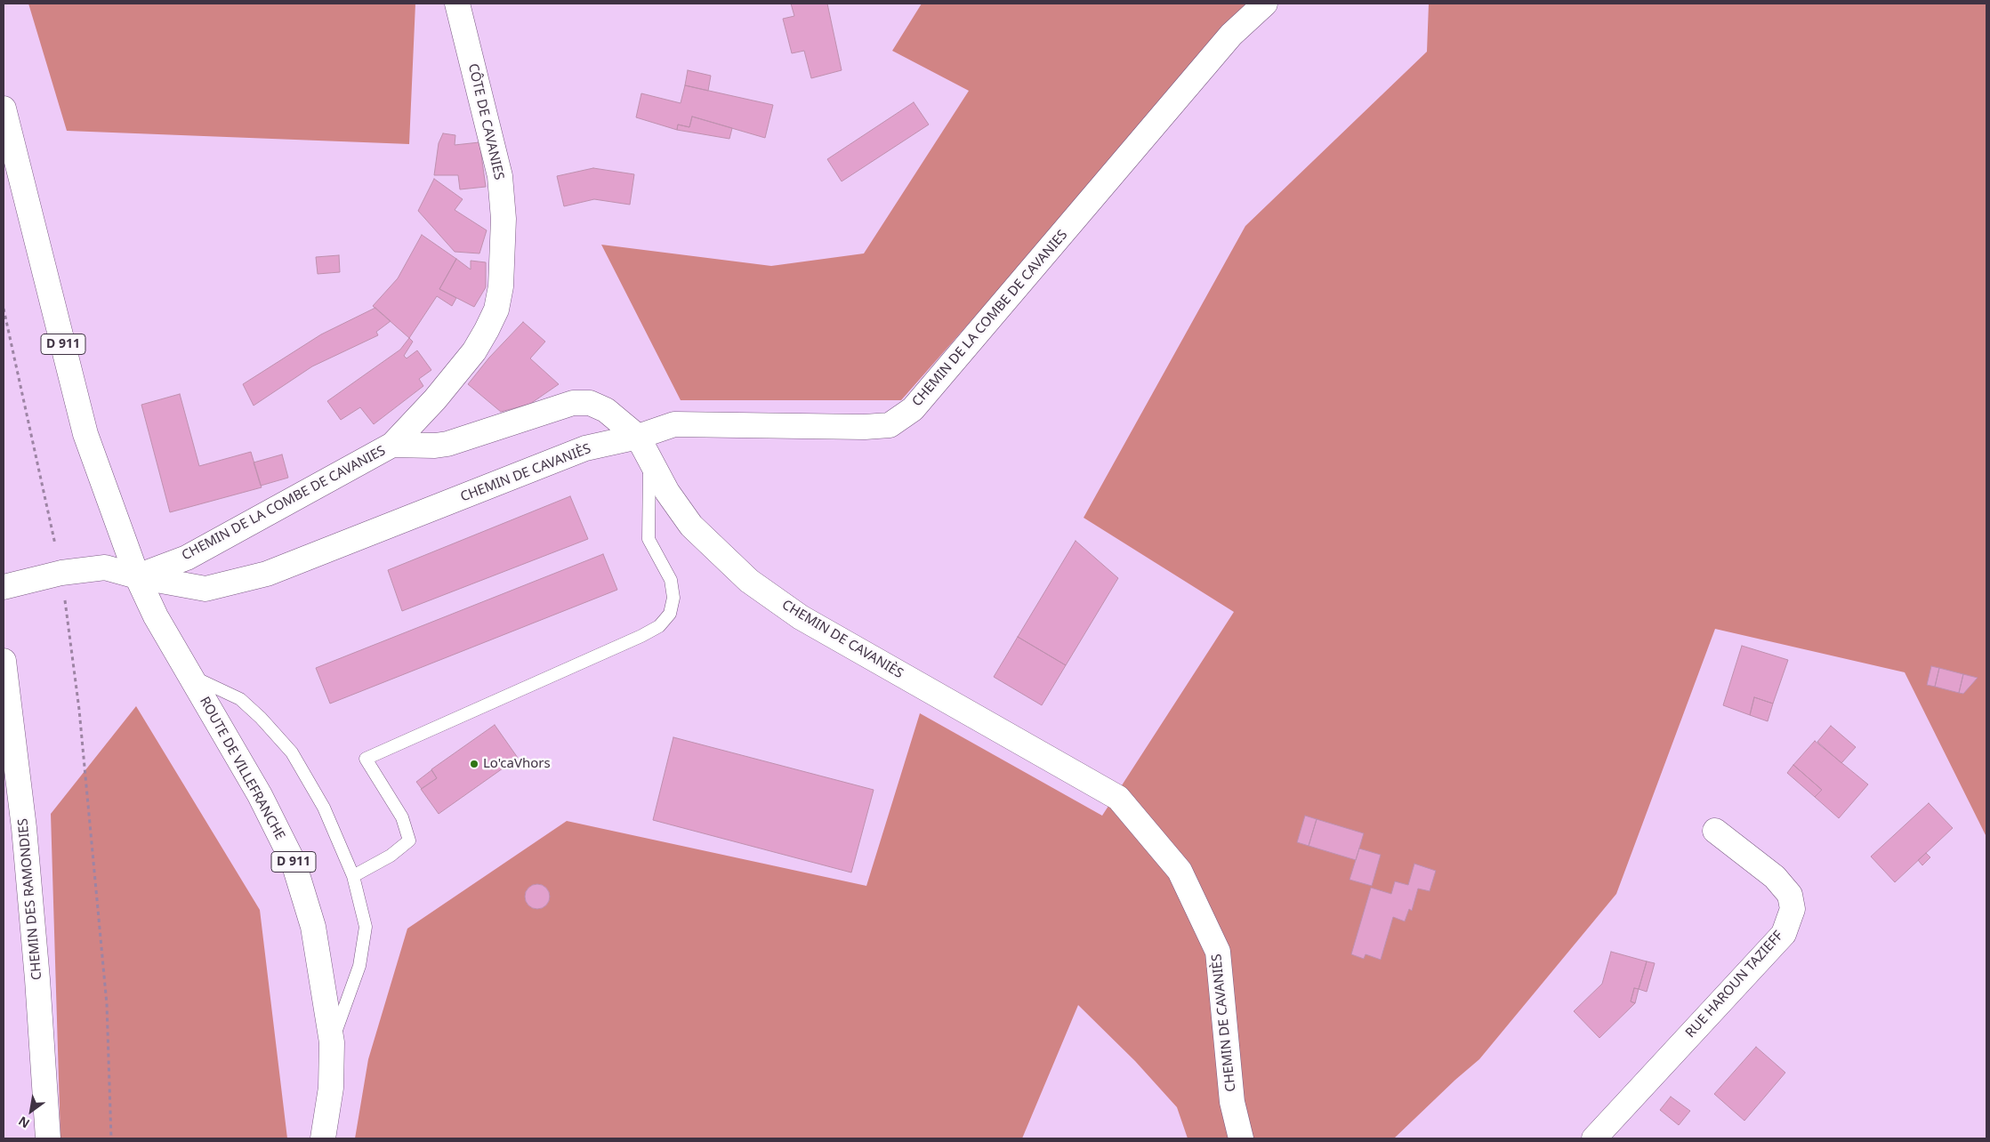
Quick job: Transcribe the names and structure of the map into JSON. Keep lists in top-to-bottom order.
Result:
{
  "streets": {
    "street": [
      "CÔTE DE CAVANIES",
      "CHEMIN DE LA COMBE DE CAVANIES",
      "D 911",
      "CHEMIN DE CAVANIÈS",
      "ROUTE DE VILLEFRANCHE",
      "CHEMIN DES RAMONDIES",
      "RUE HAROUN TAZIEFF"
    ]
  },
  "crossings": [
    ["CÔTE DE CAVANIES", "CHEMIN DE LA COMBE DE CAVANIES"],
    ["CHEMIN DE LA COMBE DE CAVANIES", "D 911"],
    ["CHEMIN DE LA COMBE DE CAVANIES", "CHEMIN DE CAVANIÈS"],
    ["CHEMIN DE LA COMBE DE CAVANIES", "ROUTE DE VILLEFRANCHE"],
    ["D 911", "CHEMIN DE CAVANIÈS"],
    ["D 911", "ROUTE DE VILLEFRANCHE"],
    ["CHEMIN DE CAVANIÈS", "ROUTE DE VILLEFRANCHE"]
  ],
  "places": ["Lo'caVhors"],
  "north": "bottom left"
}
